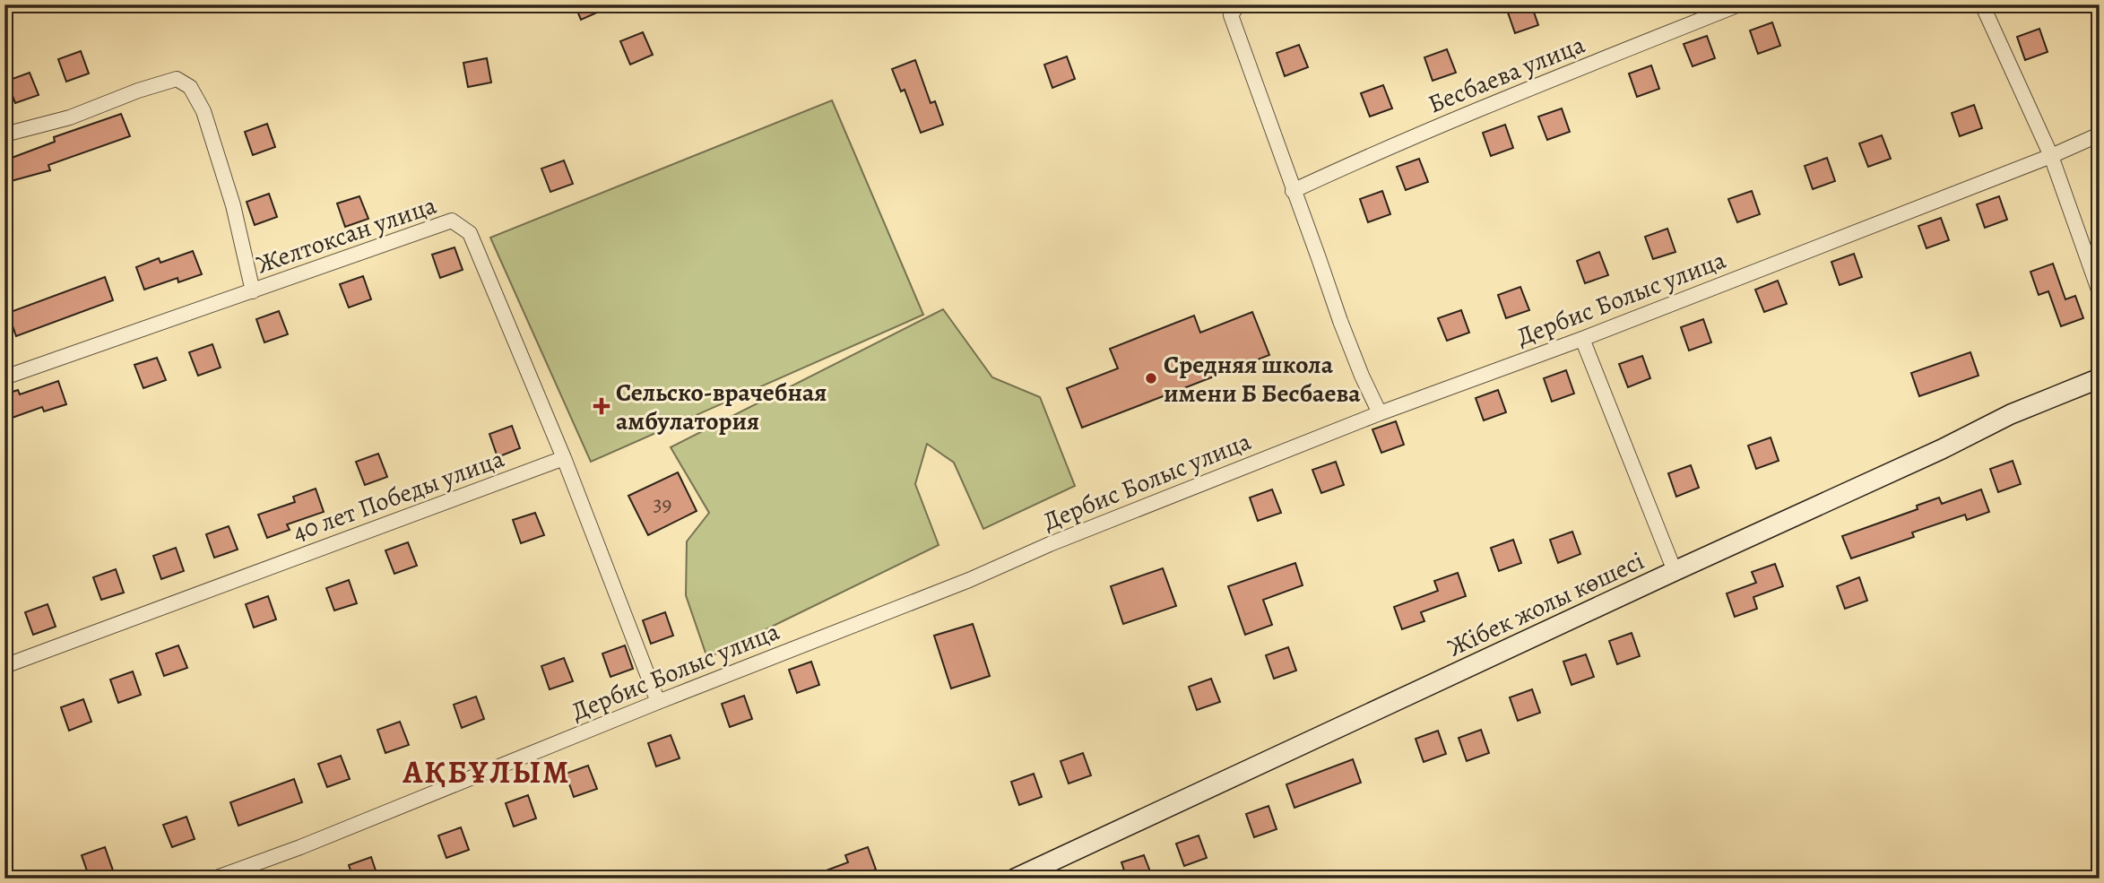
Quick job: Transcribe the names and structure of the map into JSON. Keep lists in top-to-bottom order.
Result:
{
  "streets": {
    "street": [
      "Бесбаева улица",
      "Желтоксан улица",
      "Дербис Болыс улица",
      "40 лет Победы улица",
      "Жібек жолы көшесі"
    ]
  },
  "crossings": [
    ["Желтоксан улица", "40 лет Победы улица"]
  ],
  "districts": ["АҚБҰЛЫМ"],
  "places": {
    "other": ["Средняя школа имени Б Бесбаева"],
    "health": ["Сельско-врачебная амбулатория"]
  },
  "house_numbers": ["39"]
}
